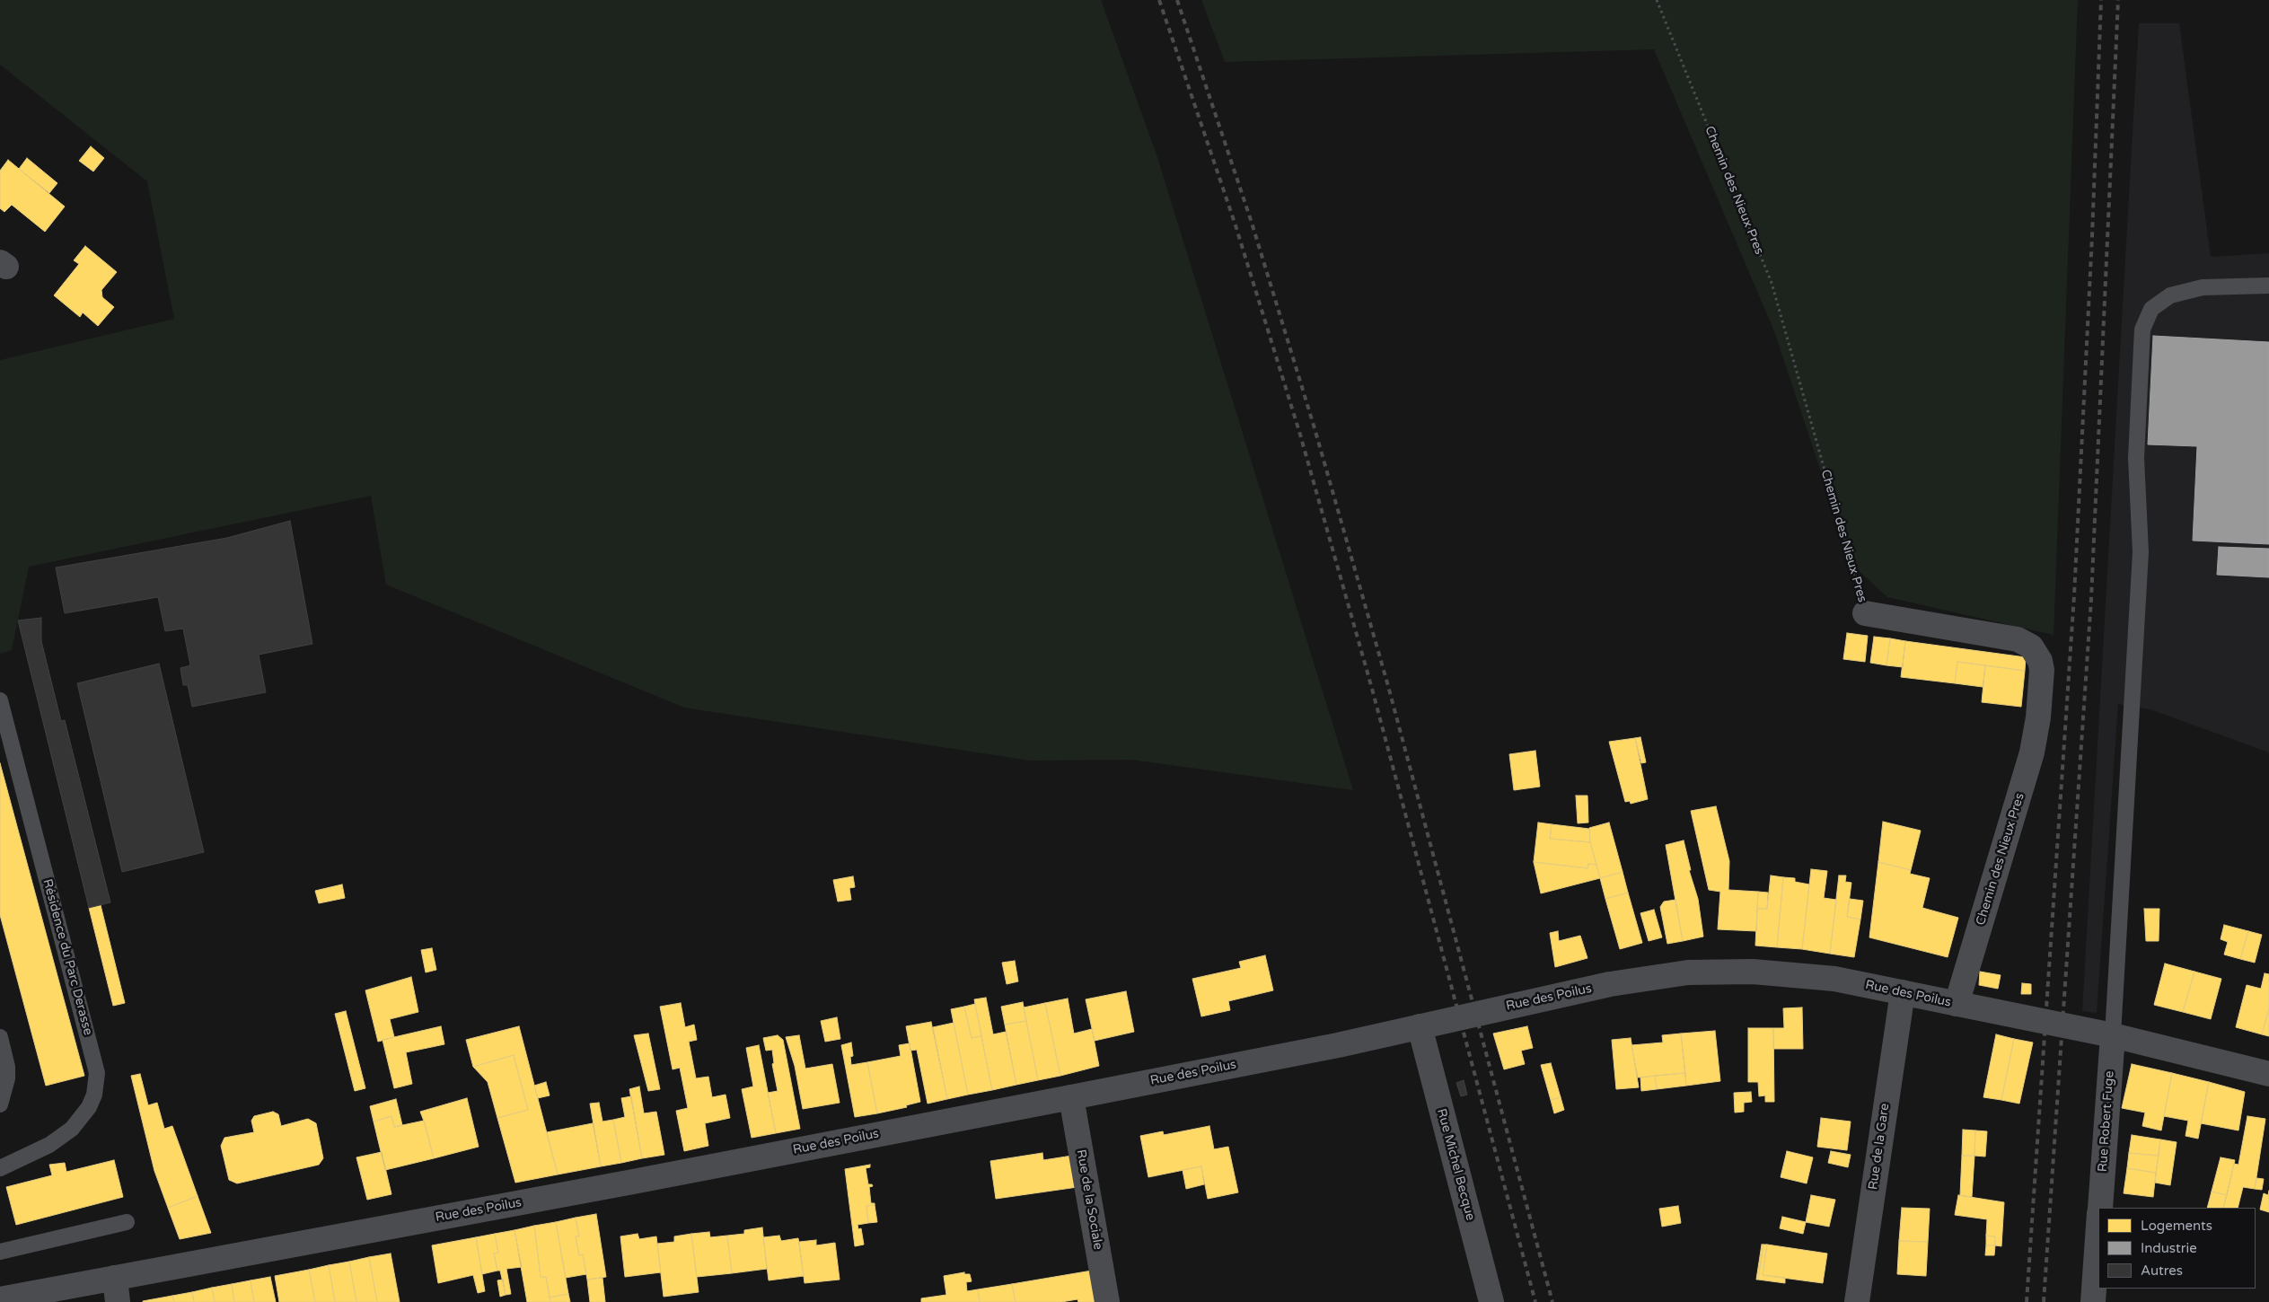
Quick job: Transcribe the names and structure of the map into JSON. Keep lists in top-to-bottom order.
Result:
{
  "streets": {
    "street": [
      "Chemin des Nieux Pres",
      "Rue des Poilus",
      "Rue Robert Fuge",
      "Rue de la Gare",
      "Rue Michel Becque",
      "Rue de la Sociale"
    ],
    "lane": ["Résidence du Parc Derasse"]
  },
  "crossings": [
    ["Chemin des Nieux Pres", "Rue des Poilus"],
    ["Rue des Poilus", "Rue Robert Fuge"],
    ["Rue des Poilus", "Rue de la Gare"],
    ["Rue des Poilus", "Rue Michel Becque"],
    ["Rue des Poilus", "Rue de la Sociale"]
  ],
  "legend": ["Logements", "Industrie", "Autres"]
}
